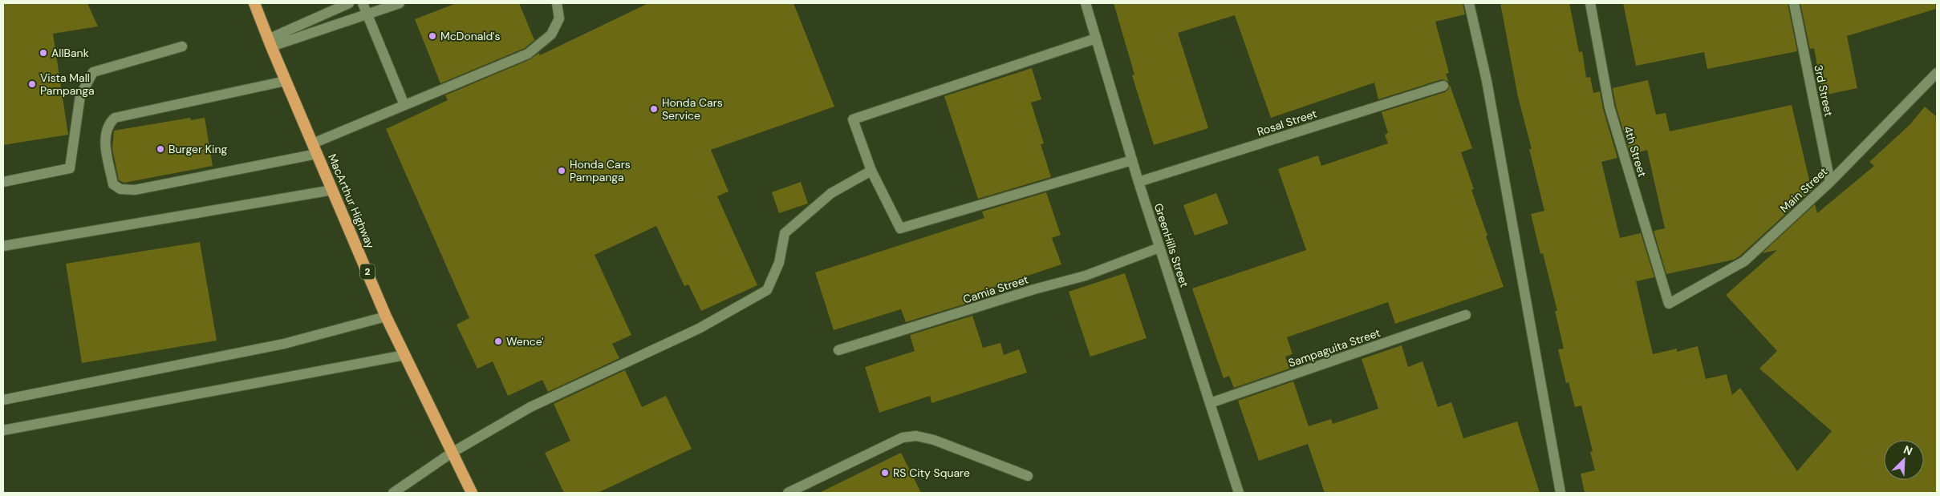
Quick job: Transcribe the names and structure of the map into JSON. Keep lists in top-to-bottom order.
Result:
{
  "streets": {
    "highway": ["MacArthur Highway", "2"],
    "street": [
      "3rd Street",
      "Rosal Street",
      "4th Street",
      "Main Street",
      "GreenHills Street",
      "Camia Street",
      "Sampaguita Street"
    ]
  },
  "crossings": [
    ["3rd Street", "Main Street"],
    ["Rosal Street", "GreenHills Street"],
    ["4th Street", "Main Street"],
    ["GreenHills Street", "Camia Street"],
    ["GreenHills Street", "Sampaguita Street"]
  ],
  "places": [
    "McDonald's",
    "AllBank",
    "Vista Mall Pampanga",
    "Honda Cars Service",
    "Burger King",
    "Honda Cars Pampanga",
    "Wence'",
    "RS City Square"
  ],
  "north": "top right"
}
